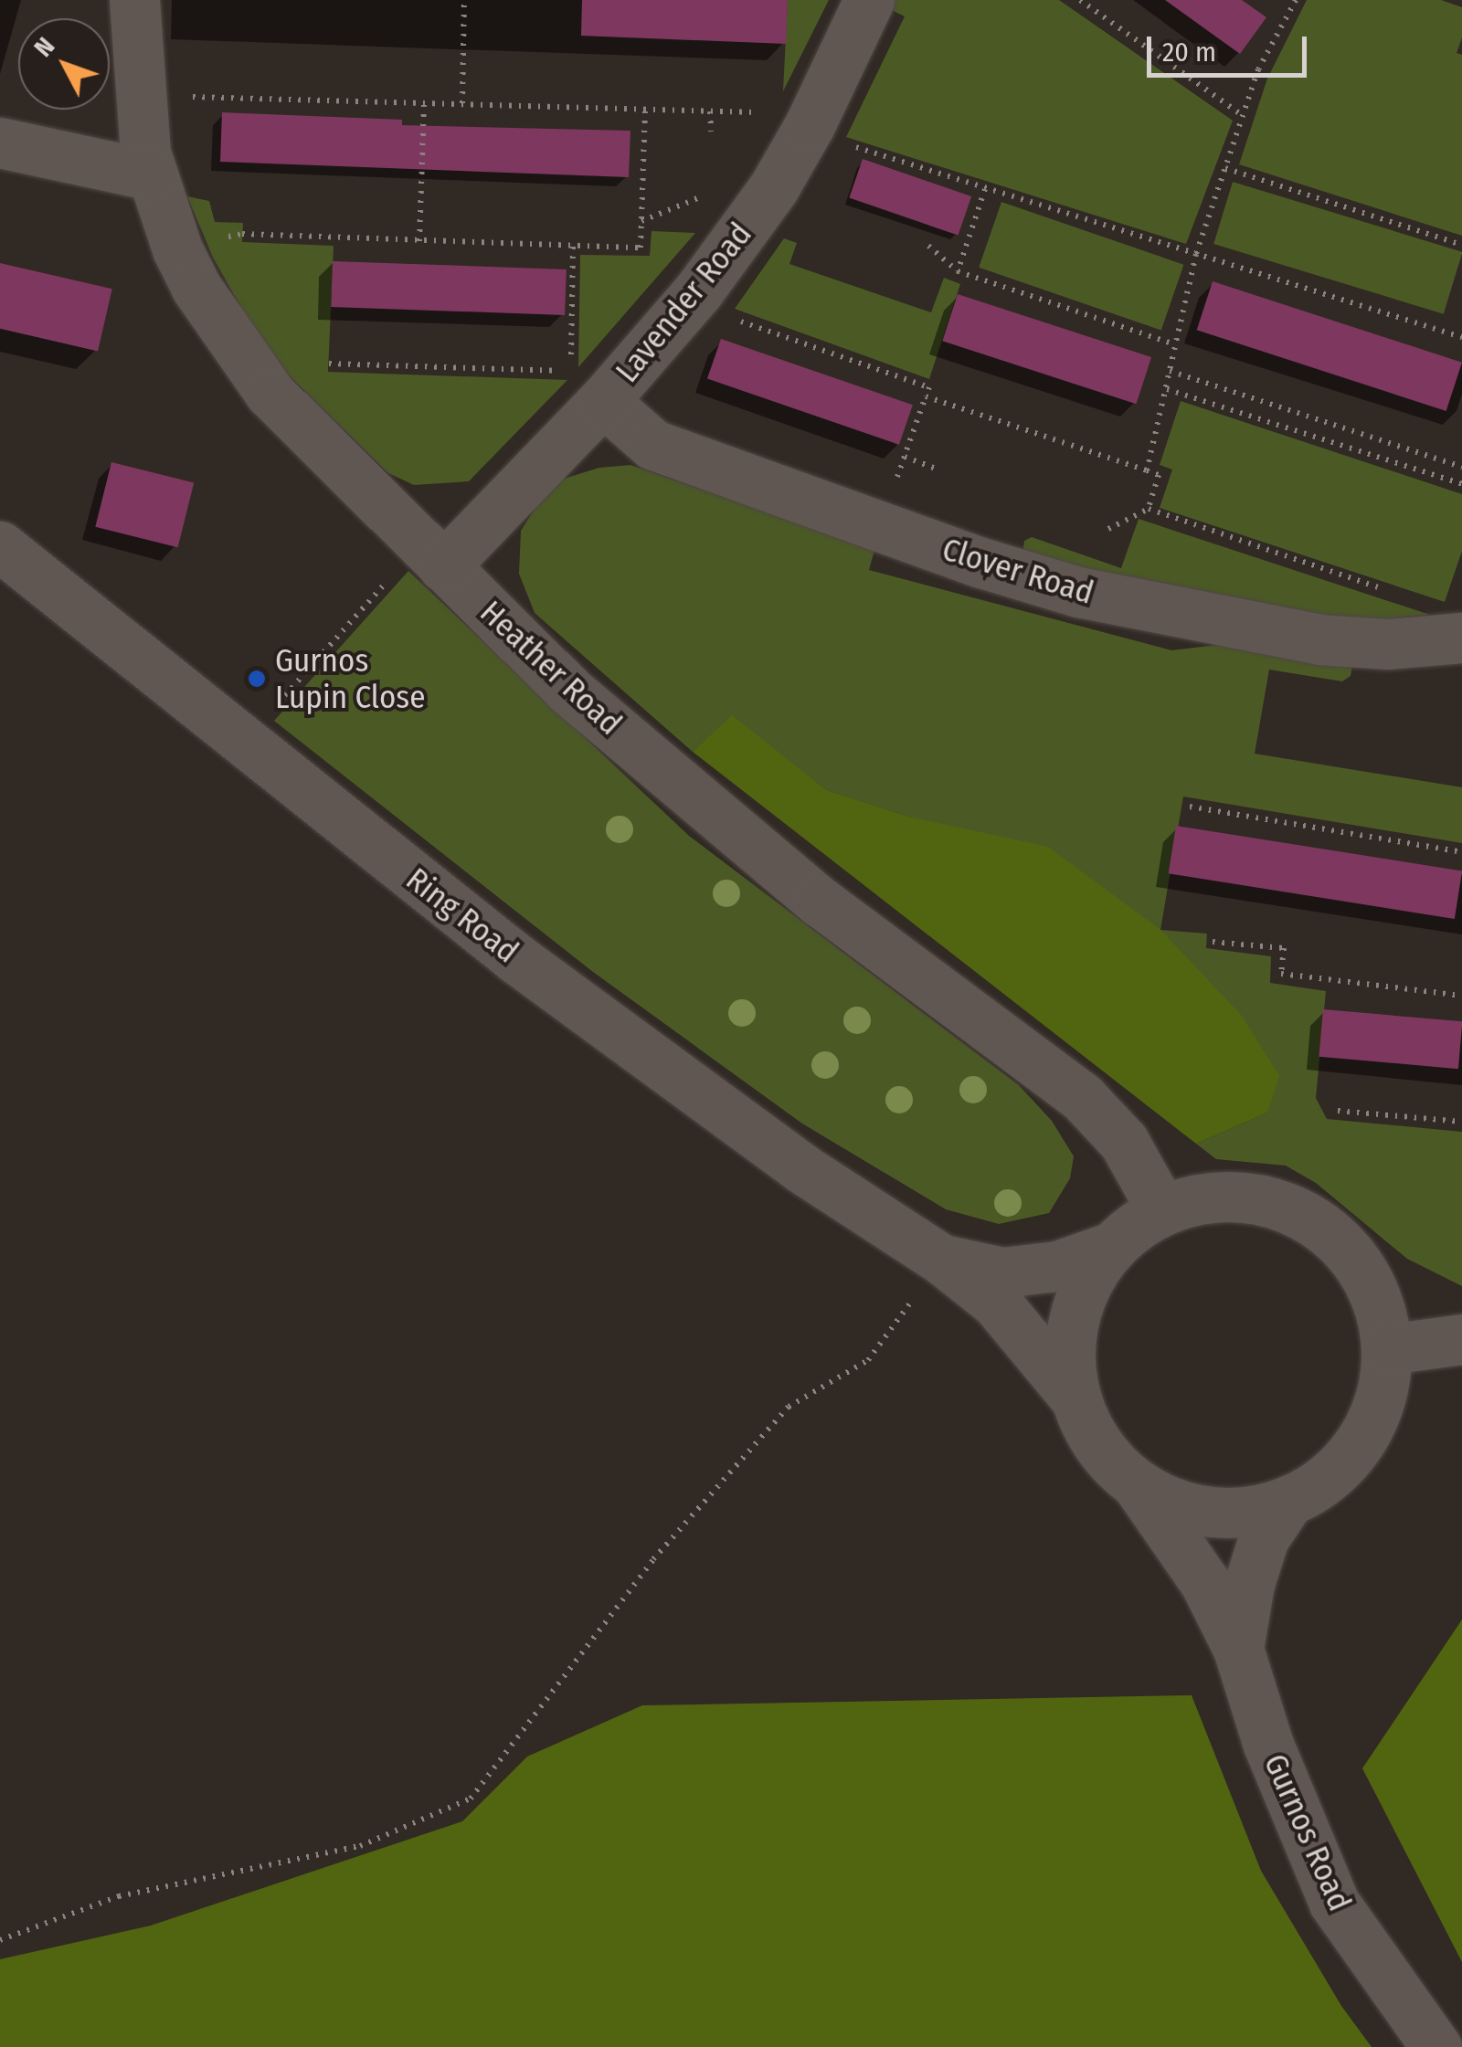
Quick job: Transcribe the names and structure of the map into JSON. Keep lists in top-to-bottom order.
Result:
{
  "streets": {
    "street": [
      "Lavender Road",
      "Clover Road",
      "Heather Road",
      "Ring Road",
      "Gurnos Road"
    ]
  },
  "crossings": [
    ["Lavender Road", "Clover Road"],
    ["Lavender Road", "Heather Road"],
    ["Heather Road", "Ring Road"],
    ["Heather Road", "Gurnos Road"],
    ["Ring Road", "Gurnos Road"]
  ],
  "places": ["Gurnos Lupin Close"],
  "scale_bar": "20 m",
  "north": "top left"
}
